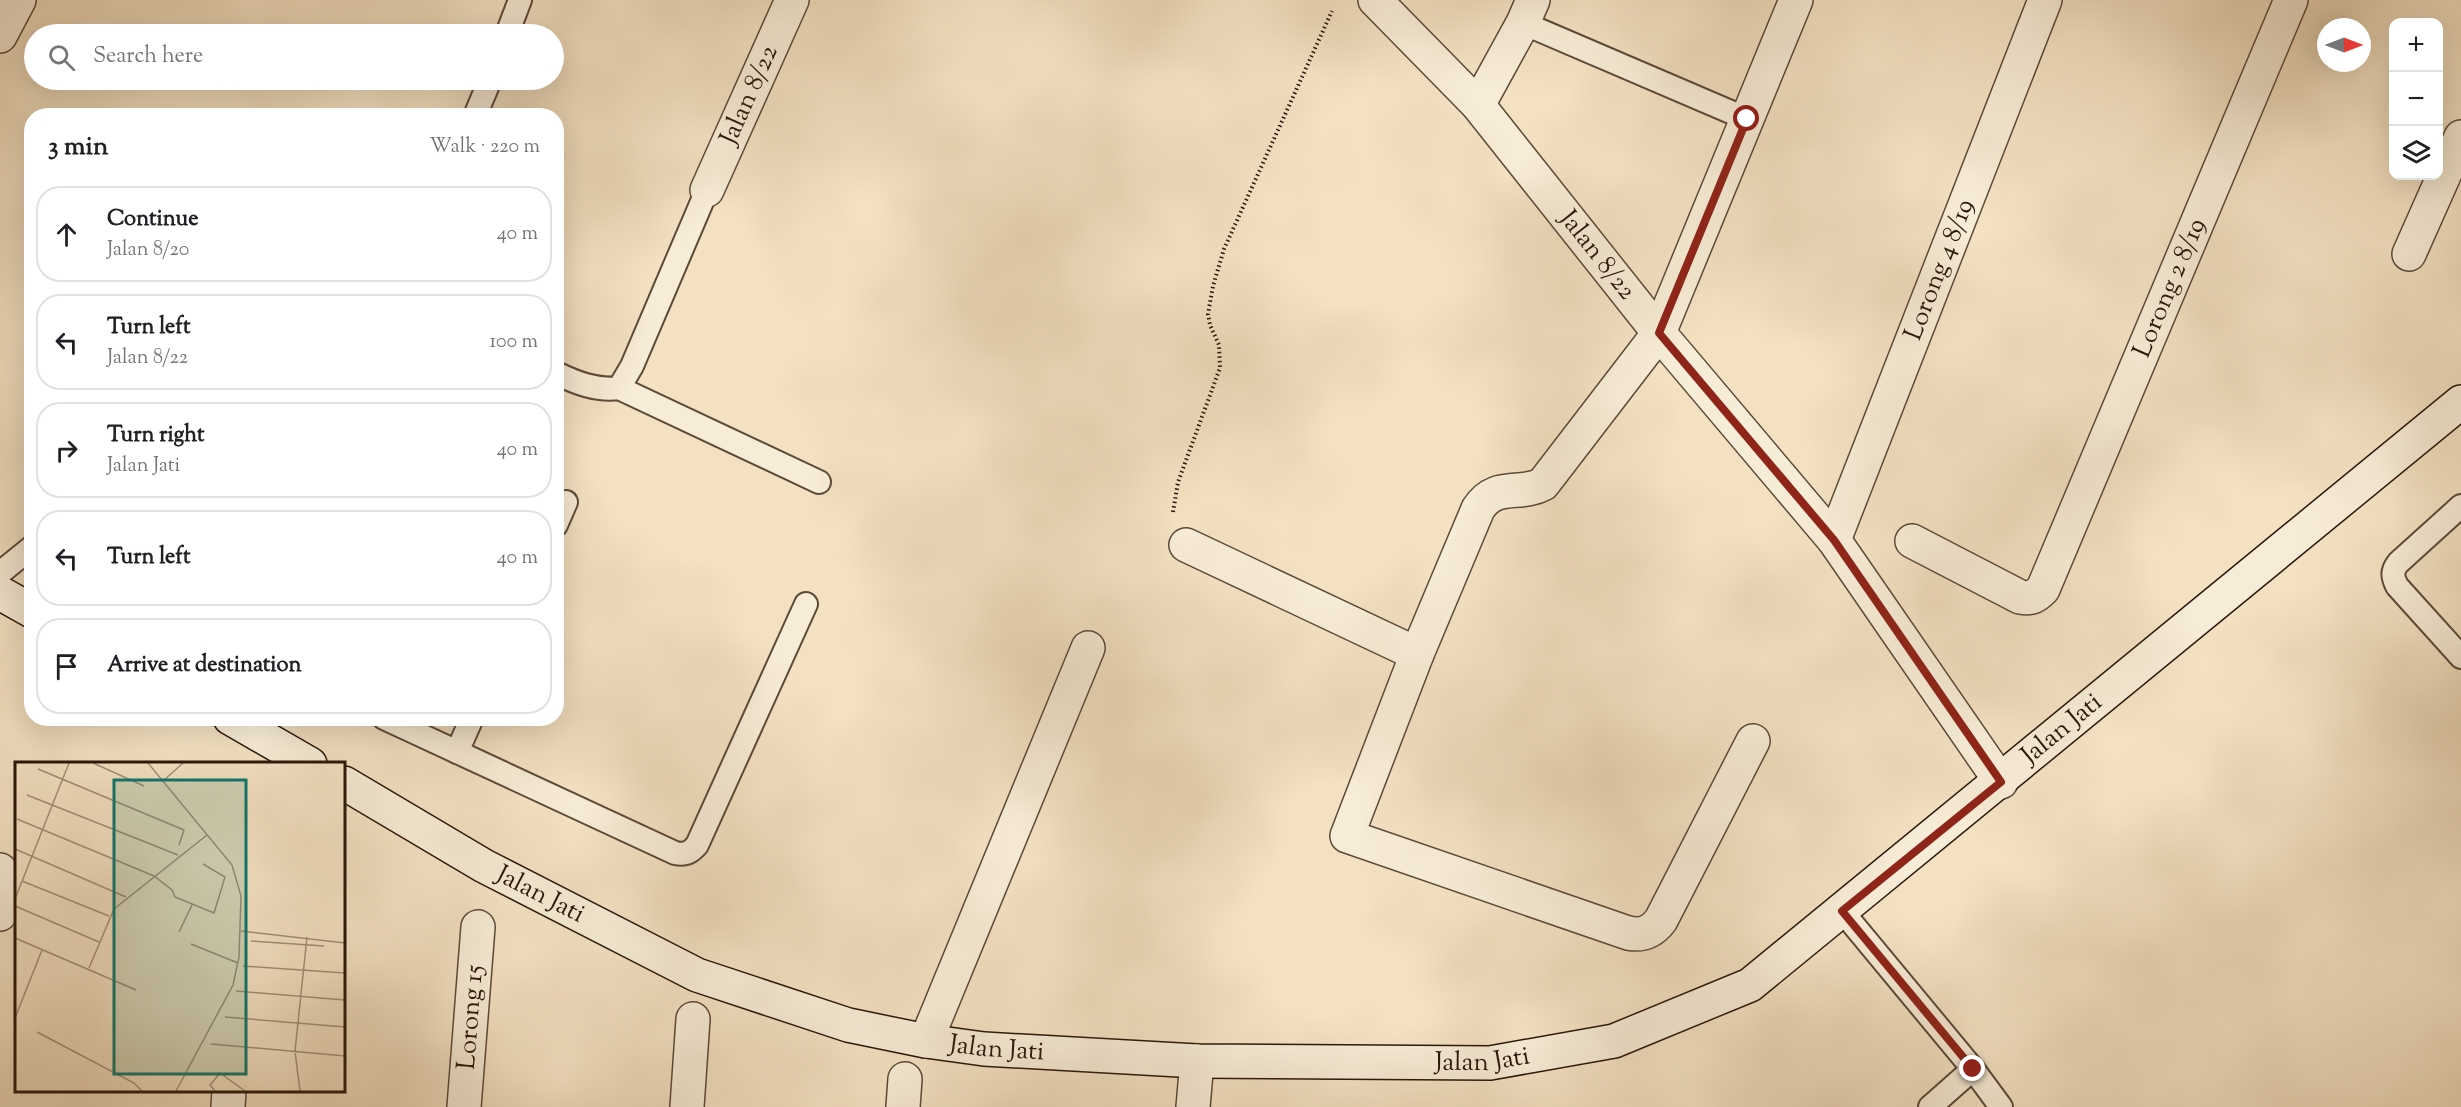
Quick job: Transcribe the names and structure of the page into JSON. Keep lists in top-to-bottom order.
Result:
{
  "streets": {
    "street": [
      "Jalan 8/22",
      "Lorong 4 8/19",
      "Lorong 2 8/19",
      "Jalan Jati",
      "Lorong 15"
    ]
  },
  "crossings": [
    ["Jalan 8/22", "Lorong 4 8/19"],
    ["Jalan 8/22", "Jalan Jati"]
  ],
  "north": "right",
  "page": {
    "map_buttons": ["+", "−"],
    "search": "Search here",
    "heading": ["3 min", "Walk · 220 m"],
    "list": [
      ["Continue", "Jalan 8/20", "40 m"],
      ["Turn left", "Jalan 8/22", "100 m"],
      ["Turn right", "Jalan Jati", "40 m"],
      ["Turn left", "40 m"],
      "Arrive at destination"
    ]
  }
}
